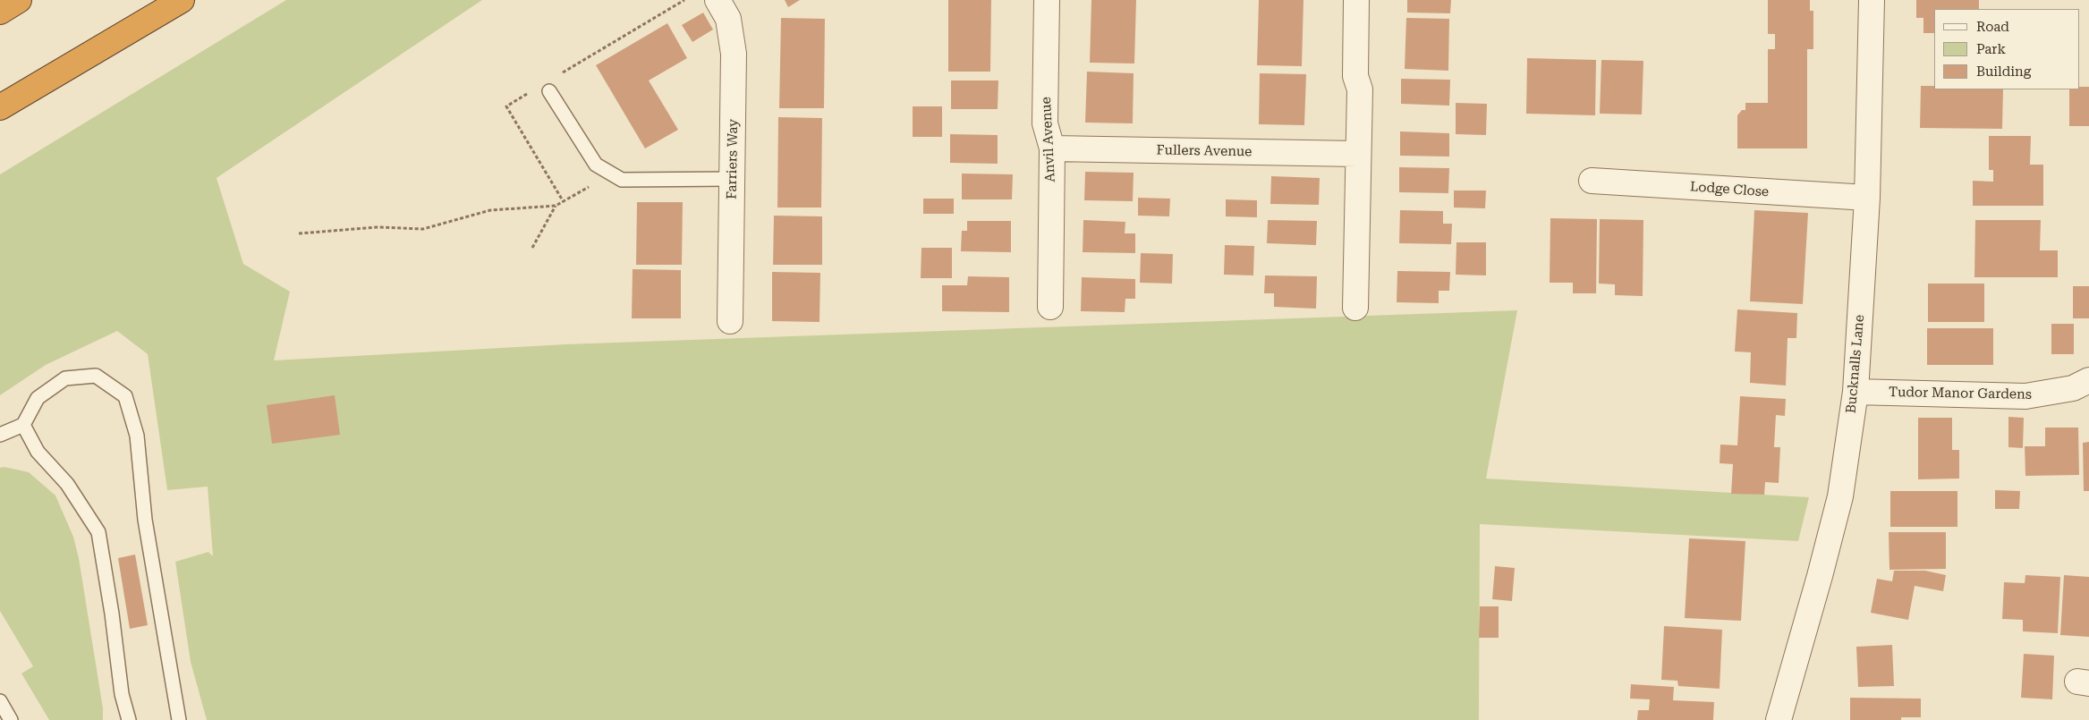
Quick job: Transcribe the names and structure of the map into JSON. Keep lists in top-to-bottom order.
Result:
{
  "streets": {
    "street": [
      "Anvil Avenue",
      "Fullers Avenue",
      "Farriers Way",
      "Lodge Close",
      "Bucknalls Lane",
      "Tudor Manor Gardens"
    ]
  },
  "crossings": [
    ["Anvil Avenue", "Fullers Avenue"],
    ["Lodge Close", "Bucknalls Lane"],
    ["Bucknalls Lane", "Tudor Manor Gardens"]
  ],
  "legend": ["Road", "Park", "Building"]
}
